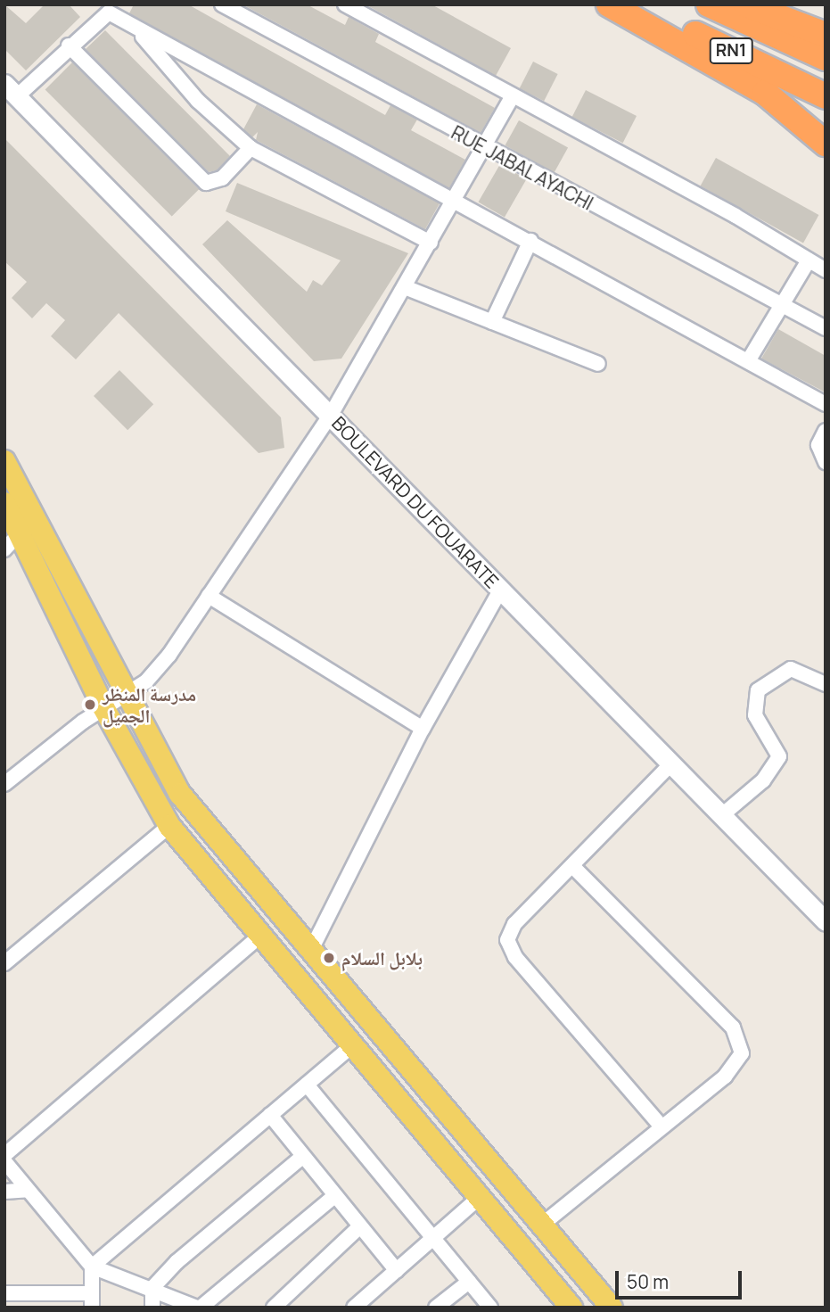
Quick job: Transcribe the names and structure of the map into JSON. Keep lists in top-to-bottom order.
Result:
{
  "streets": {
    "highway": ["RN1"],
    "street": ["RUE JABAL AYACHI", "BOULEVARD DU FOUARATE"]
  },
  "places": ["مدرسة المنظر الجميل", "بلابل السلام"],
  "scale_bar": "50 m"
}
